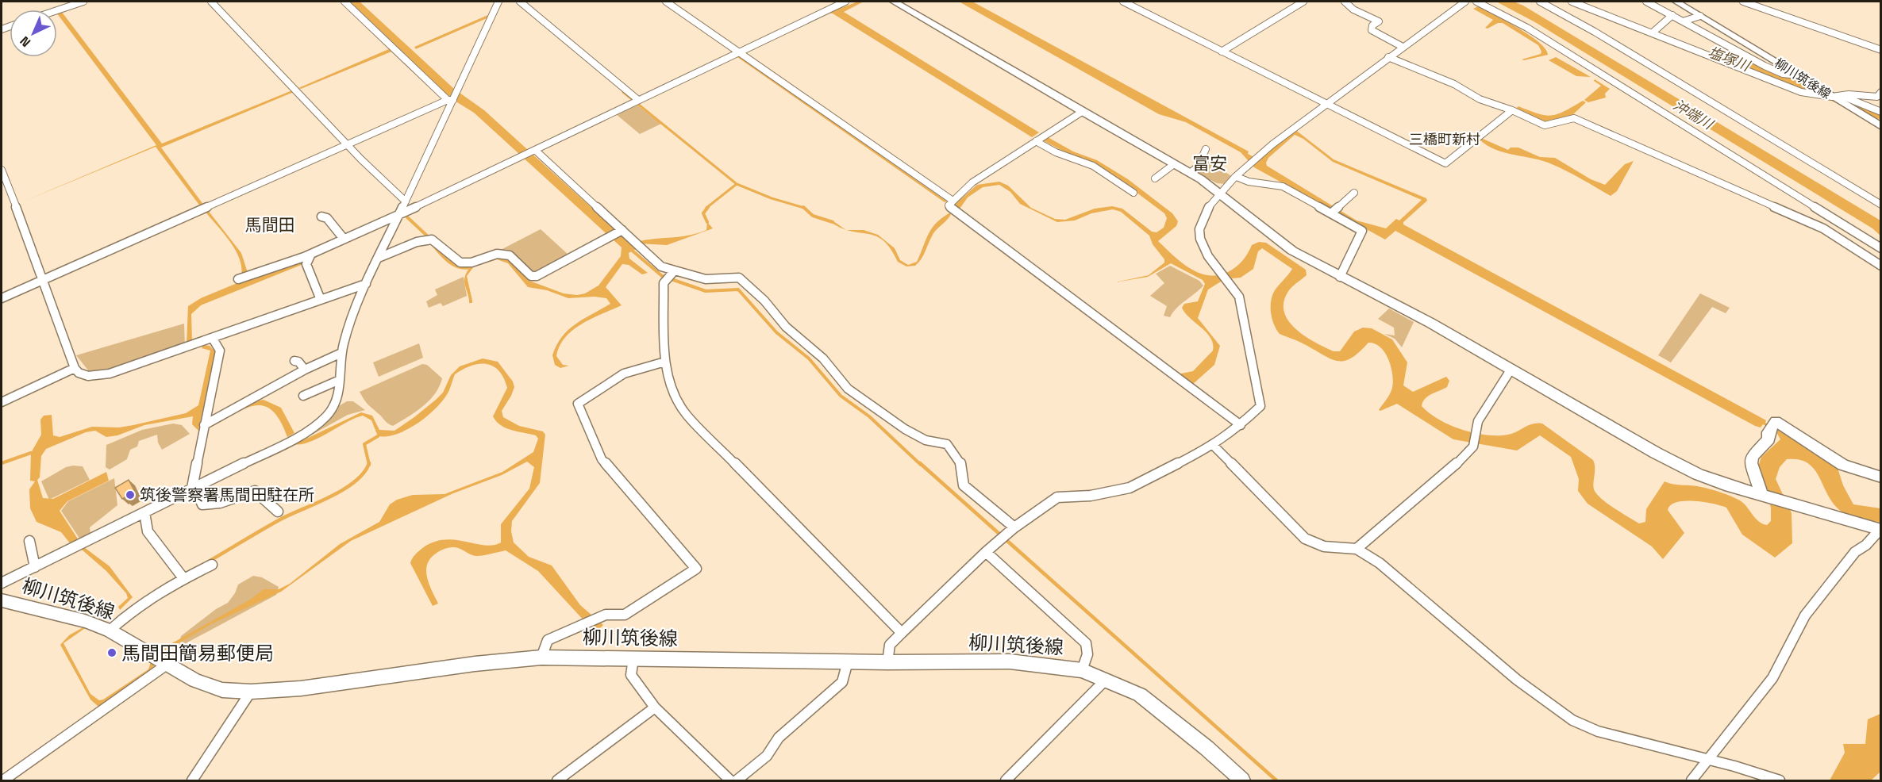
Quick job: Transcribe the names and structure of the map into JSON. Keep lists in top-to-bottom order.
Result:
{
  "streets": {
    "street": ["柳川筑後線"]
  },
  "districts": ["三橋町新村", "富安", "馬間田"],
  "water": ["塩塚川", "沖端川"],
  "places": ["筑後警察署馬間田駐在所", "馬間田簡易郵便局"],
  "north": "bottom left"
}
